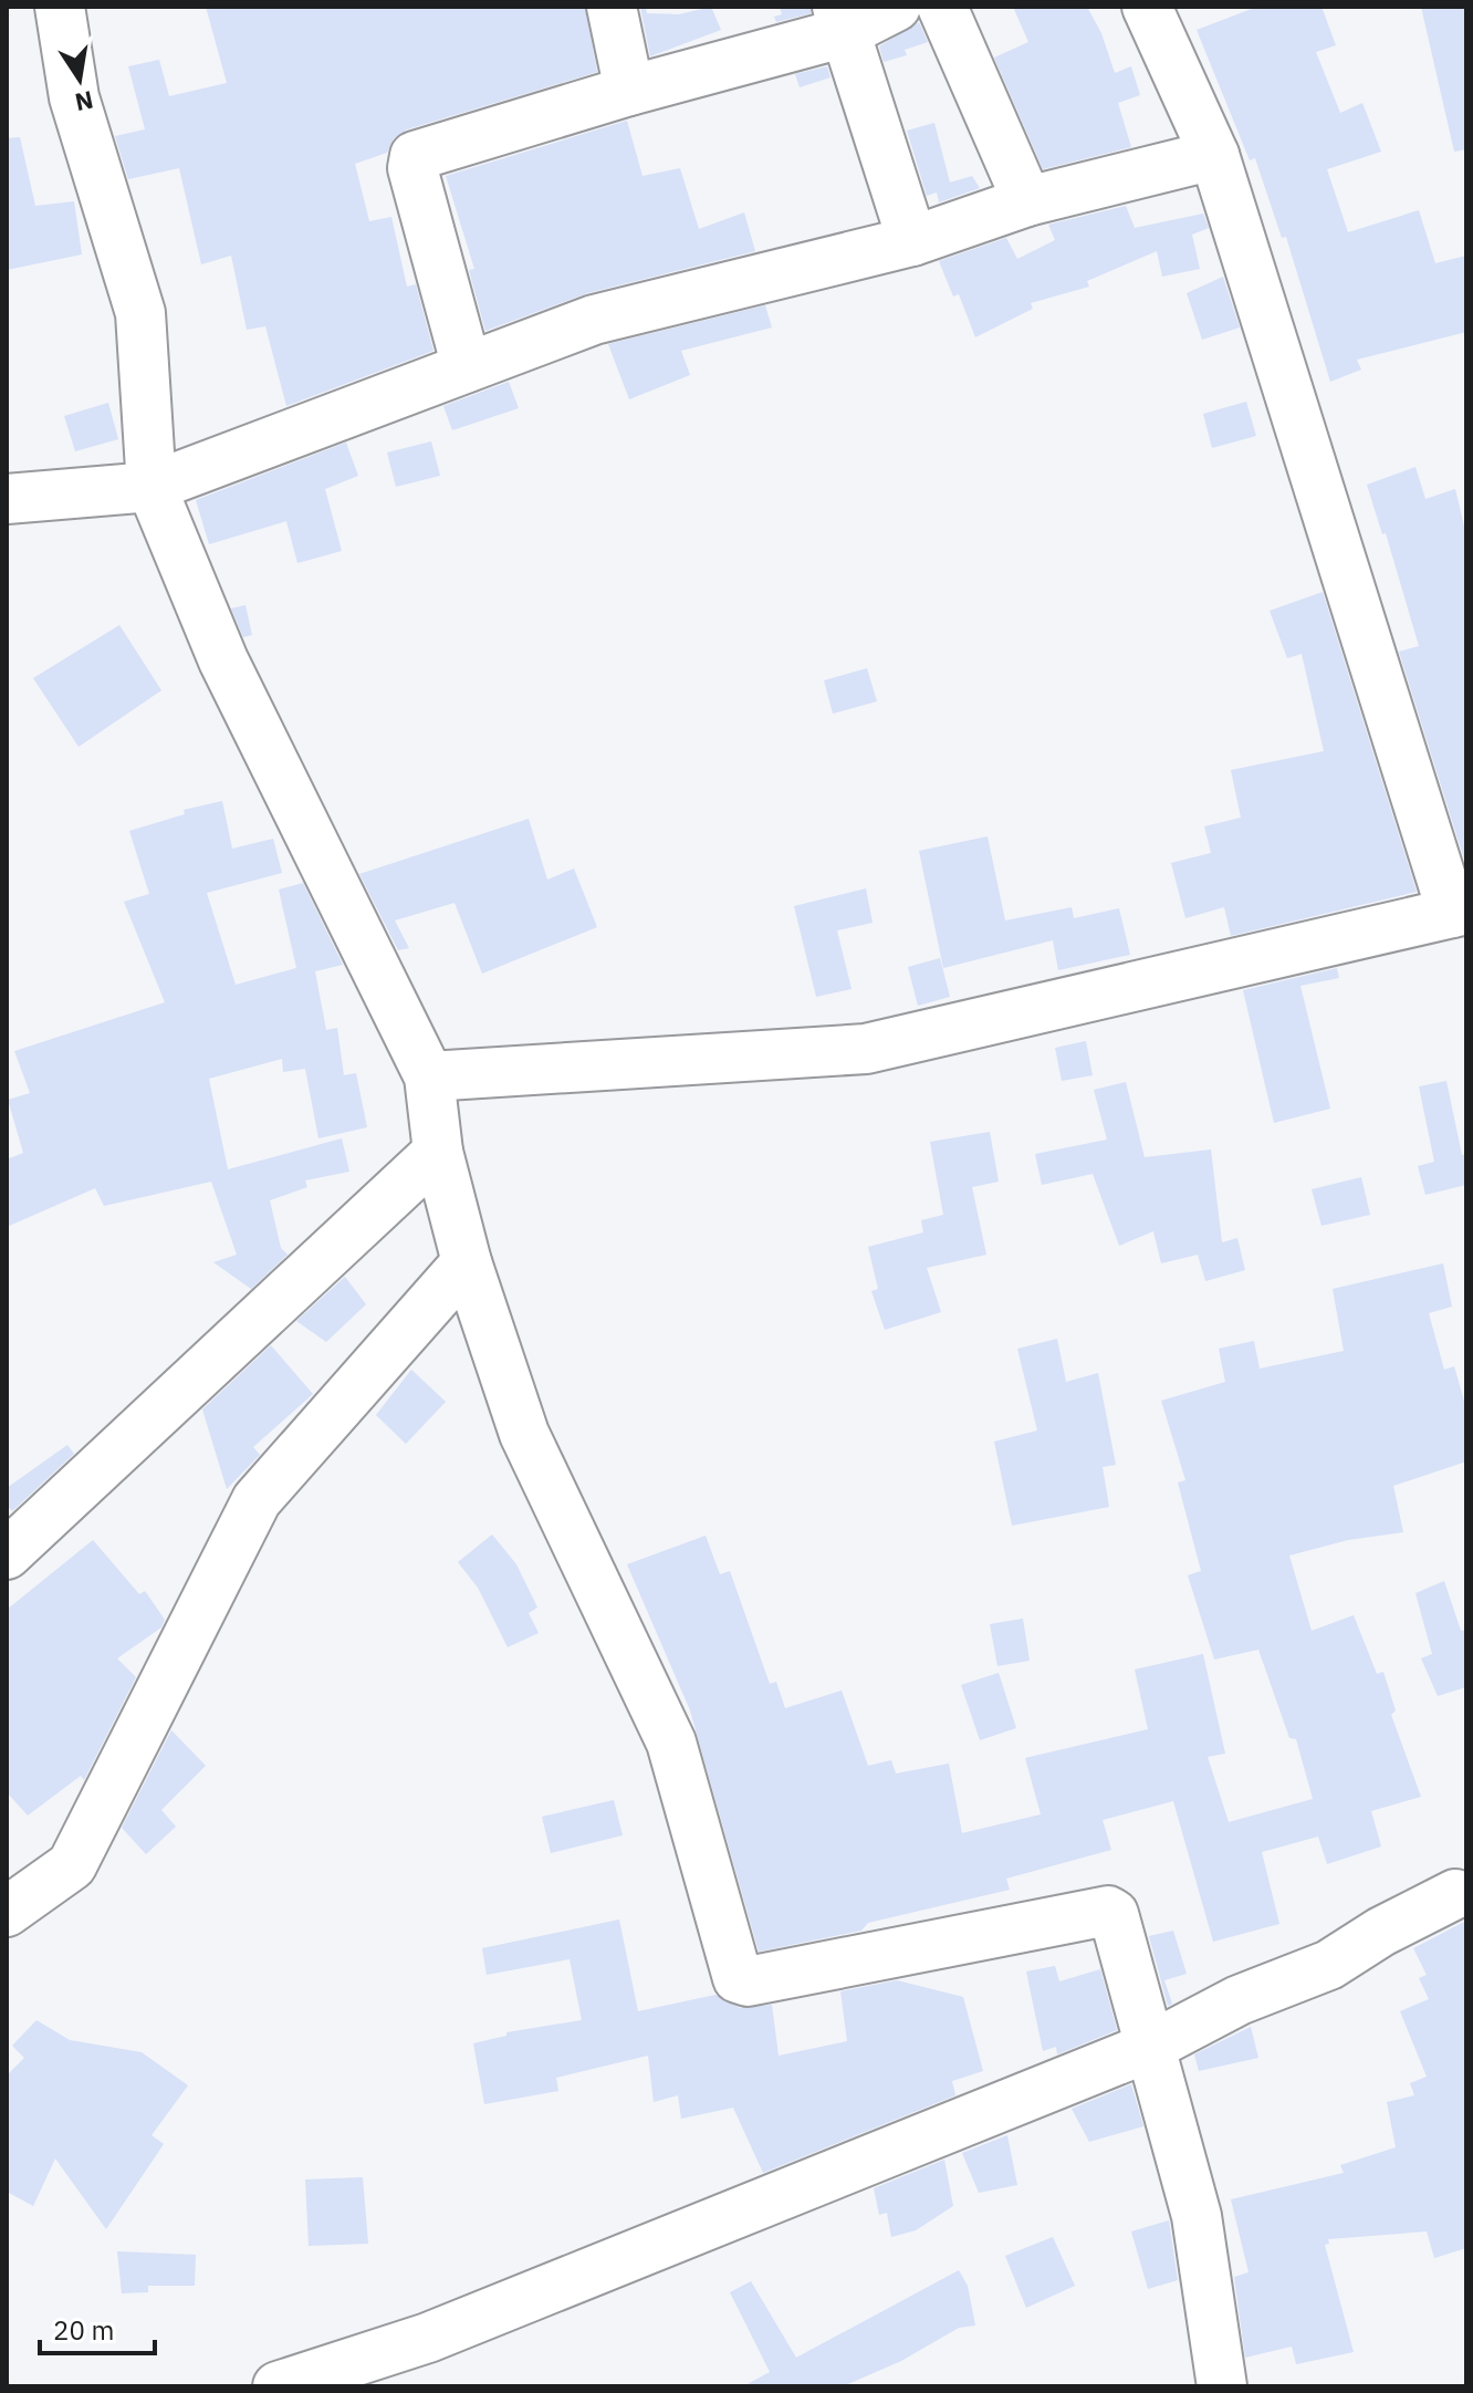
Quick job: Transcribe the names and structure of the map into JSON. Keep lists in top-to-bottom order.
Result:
{
  "scale_bar": "20 m",
  "north": "bottom"
}
